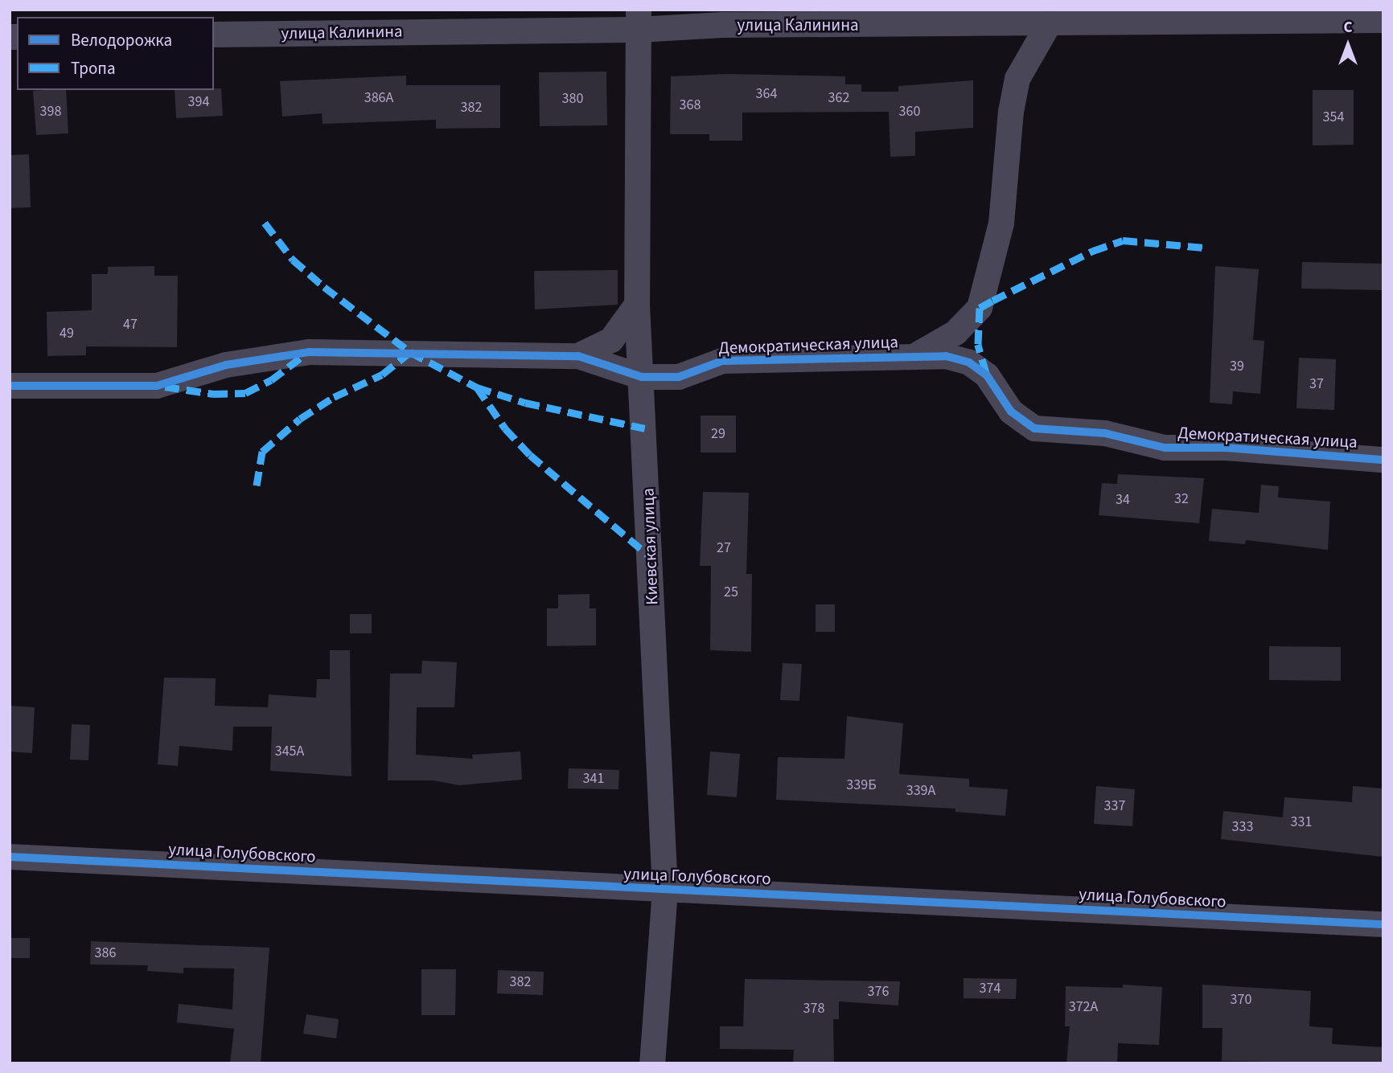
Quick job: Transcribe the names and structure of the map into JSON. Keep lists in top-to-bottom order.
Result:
{
  "streets": {
    "street": [
      "улица Калинина",
      "Демократическая улица",
      "Киевская улица",
      "улица Голубовского"
    ]
  },
  "crossings": [
    ["улица Калинина", "Киевская улица"],
    ["Демократическая улица", "Киевская улица"],
    ["Киевская улица", "улица Голубовского"]
  ],
  "house_numbers": [
    "364",
    "386А",
    "362",
    "380",
    "394",
    "368",
    "382",
    "398",
    "360",
    "354",
    "47",
    "49",
    "39",
    "37",
    "29",
    "32",
    "34",
    "27",
    "25",
    "345А",
    "341",
    "339Б",
    "339А",
    "337",
    "331",
    "333",
    "386",
    "382",
    "374",
    "376",
    "370",
    "372А",
    "378"
  ],
  "legend": ["Велодорожка", "Тропа"],
  "north": "top"
}
